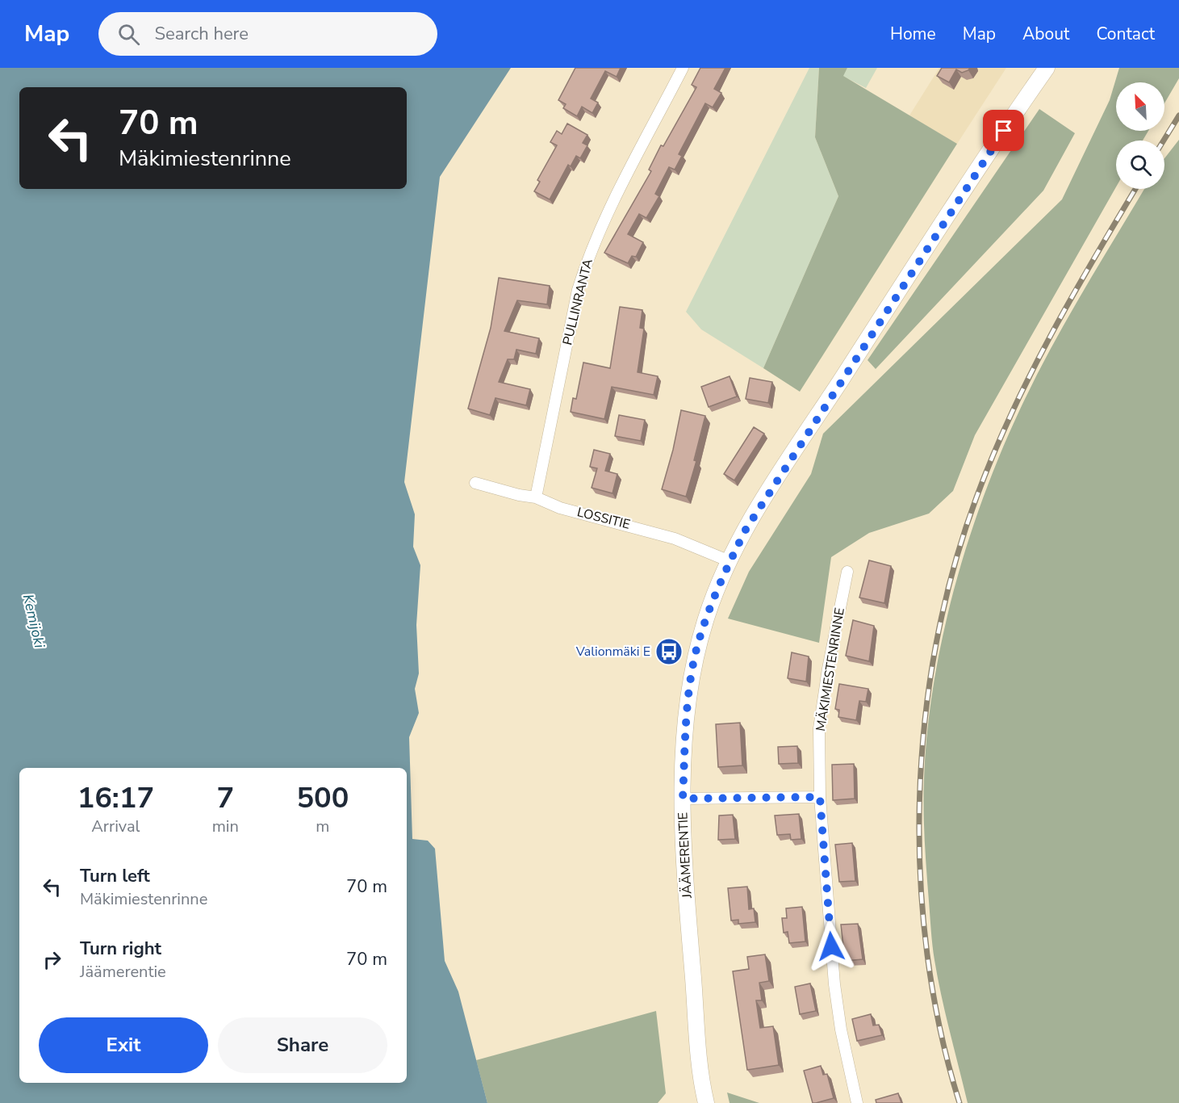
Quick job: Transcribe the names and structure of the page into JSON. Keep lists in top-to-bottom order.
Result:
{
  "streets": {
    "main road": ["JÄÄMERENTIE"],
    "street": ["PULLINRANTA", "LOSSITIE", "MÄKIMIESTENRINNE"]
  },
  "crossings": [
    ["PULLINRANTA", "LOSSITIE"],
    ["LOSSITIE", "JÄÄMERENTIE"]
  ],
  "water": ["Kemijoki"],
  "places": {
    "bus stop": ["Valionmäki E"]
  },
  "north": "top left",
  "page": {
    "header": "Map",
    "search": "Search here",
    "nav": [
      "Home",
      "Map",
      "About",
      "Contact"
    ],
    "turn": ["70 m", "Mäkimiestenrinne"],
    "eta": [
      "16:17",
      "Arrival",
      "7",
      "min",
      "500",
      "m"
    ],
    "list": [
      {
        "name": "Turn left",
        "note": "Mäkimiestenrinne",
        "value": "70 m"
      },
      {
        "name": "Turn right",
        "note": "Jäämerentie",
        "value": "70 m"
      }
    ],
    "buttons": ["Exit", "Share"]
  }
}
